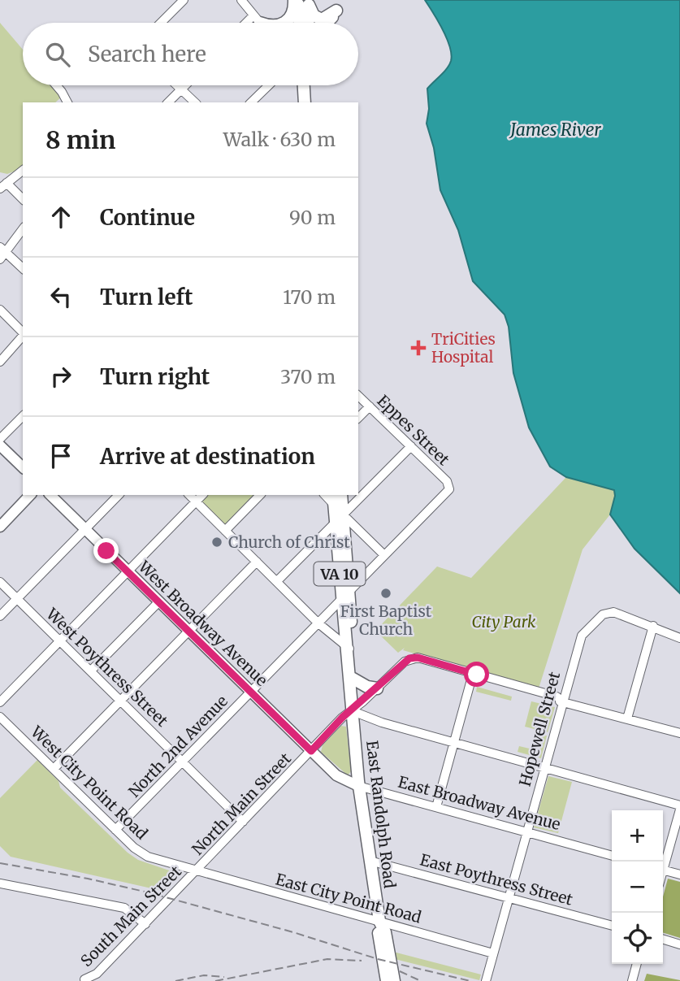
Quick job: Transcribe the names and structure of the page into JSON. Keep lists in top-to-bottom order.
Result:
{
  "streets": {
    "highway": ["VA 10", "East Randolph Road"],
    "main road": ["West Broadway Avenue", "East Broadway Avenue"],
    "street": [
      "Eppes Street",
      "West Poythress Street",
      "Hopewell Street",
      "North 2nd Avenue",
      "West City Point Road",
      "North Main Street",
      "East Poythress Street",
      "East City Point Road",
      "South Main Street"
    ]
  },
  "crossings": [
    ["Eppes Street", "North 2nd Avenue"],
    ["VA 10", "North 2nd Avenue"],
    ["VA 10", "North Main Street"],
    ["VA 10", "East Randolph Road"],
    ["West Broadway Avenue", "North 2nd Avenue"],
    ["West Broadway Avenue", "East Broadway Avenue"],
    ["West Broadway Avenue", "North Main Street"],
    ["West Poythress Street", "North 2nd Avenue"],
    ["West Poythress Street", "North Main Street"],
    ["Hopewell Street", "East Broadway Avenue"],
    ["Hopewell Street", "East Poythress Street"],
    ["Hopewell Street", "East City Point Road"],
    ["North 2nd Avenue", "West City Point Road"],
    ["West City Point Road", "North Main Street"],
    ["West City Point Road", "East City Point Road"],
    ["West City Point Road", "South Main Street"],
    ["East Broadway Avenue", "North Main Street"],
    ["East Broadway Avenue", "East Randolph Road"],
    ["North Main Street", "East Randolph Road"],
    ["North Main Street", "East City Point Road"],
    ["North Main Street", "South Main Street"],
    ["East Randolph Road", "East Poythress Street"],
    ["East Randolph Road", "East City Point Road"],
    ["East City Point Road", "South Main Street"]
  ],
  "water": ["James River"],
  "parks": ["City Park"],
  "places": {
    "health": ["TriCities Hospital"],
    "other": ["Church of Christ", "First Baptist Church"]
  },
  "page": {
    "search": "Search here",
    "heading": ["8 min", "Walk · 630 m"],
    "list": [
      ["Continue", "90 m"],
      ["Turn left", "170 m"],
      ["Turn right", "370 m"],
      "Arrive at destination"
    ],
    "map_buttons": ["+", "−"]
  }
}
